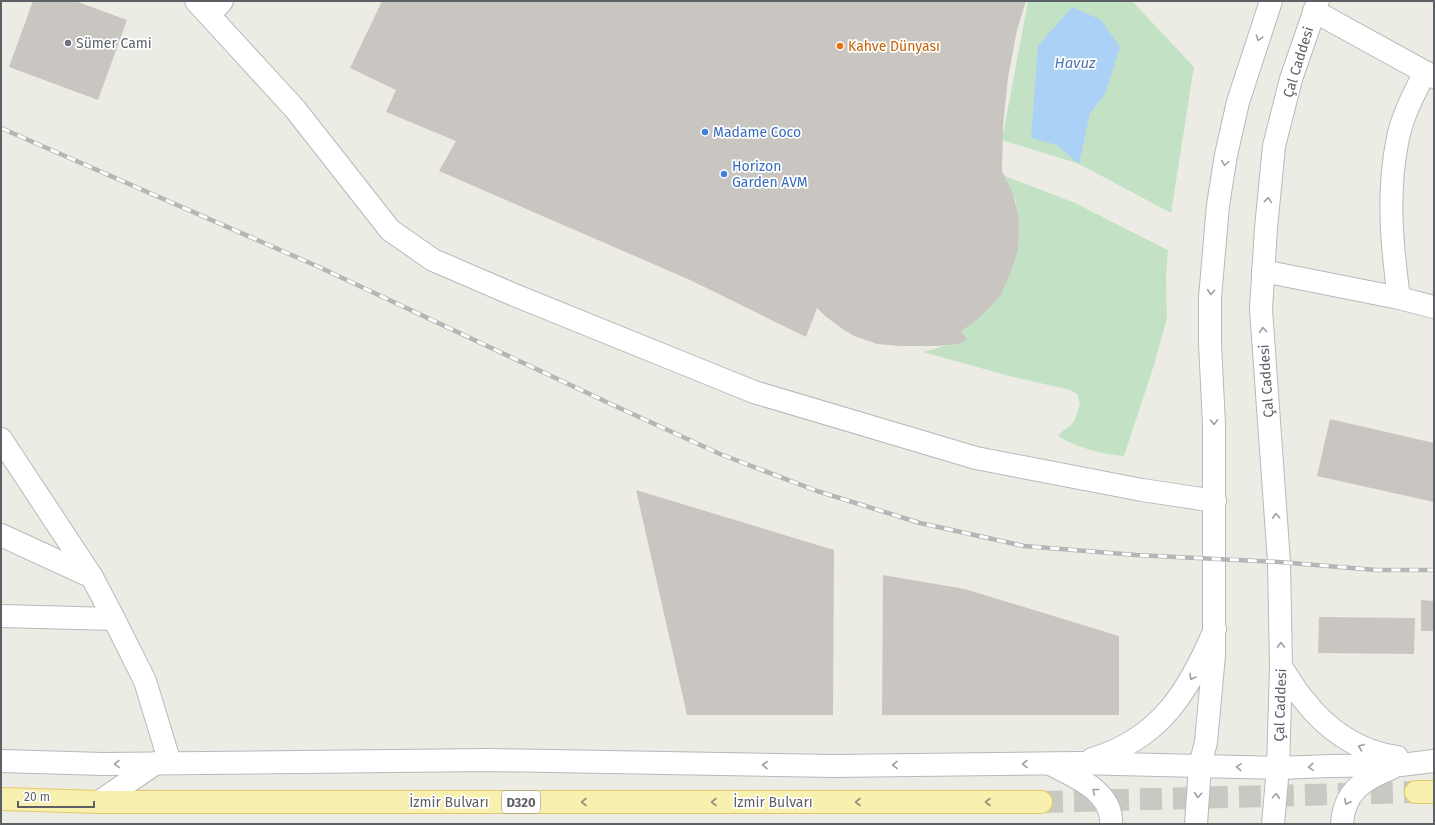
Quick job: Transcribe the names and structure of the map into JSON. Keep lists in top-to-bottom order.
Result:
{
  "streets": {
    "main road": ["İzmir Bulvarı", "D320"],
    "street": ["Çal Caddesi"]
  },
  "one_way": ["İzmir Bulvarı"],
  "water": ["Havuz"],
  "places": [
    "Sümer Cami",
    "Kahve Dünyası",
    "Madame Coco",
    "Horizon Garden AVM"
  ],
  "scale_bar": "20 m"
}
